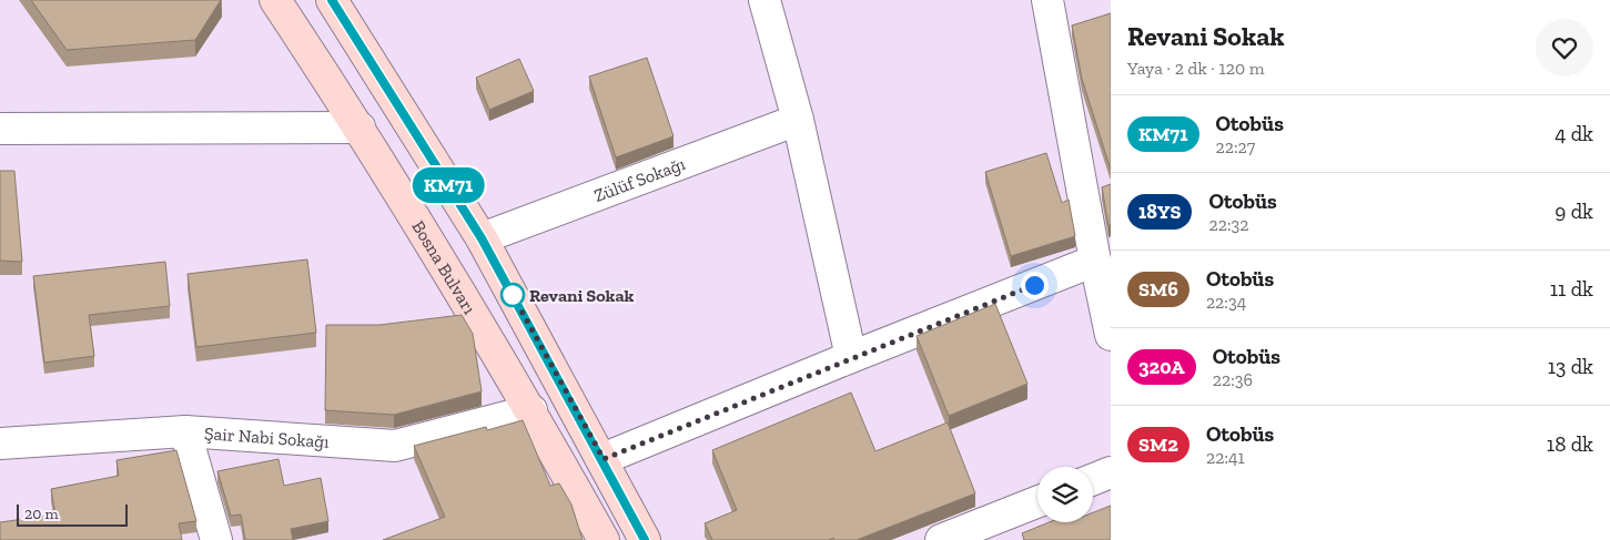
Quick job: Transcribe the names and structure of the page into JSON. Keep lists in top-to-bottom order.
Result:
{
  "streets": {
    "main road": ["Bosna Bulvarı"],
    "street": ["Zülüf Sokağı", "Şair Nabi Sokağı"]
  },
  "crossings": [
    ["Bosna Bulvarı", "Şair Nabi Sokağı"]
  ],
  "places": ["Revani Sokak"],
  "lines": ["bus line KM71"],
  "scale_bar": "20 m",
  "page": {
    "on_map": "KM71",
    "heading": ["Revani Sokak", "Yaya · 2 dk · 120 m"],
    "list": [
      {
        "mark": "KM71",
        "name": "Otobüs",
        "note": "22:27",
        "value": "4 dk"
      },
      {
        "mark": "18YS",
        "name": "Otobüs",
        "note": "22:32",
        "value": "9 dk"
      },
      {
        "mark": "SM6",
        "name": "Otobüs",
        "note": "22:34",
        "value": "11 dk"
      },
      {
        "mark": "320A",
        "name": "Otobüs",
        "note": "22:36",
        "value": "13 dk"
      },
      {
        "mark": "SM2",
        "name": "Otobüs",
        "note": "22:41",
        "value": "18 dk"
      }
    ],
    "scale": "20 m"
  }
}
